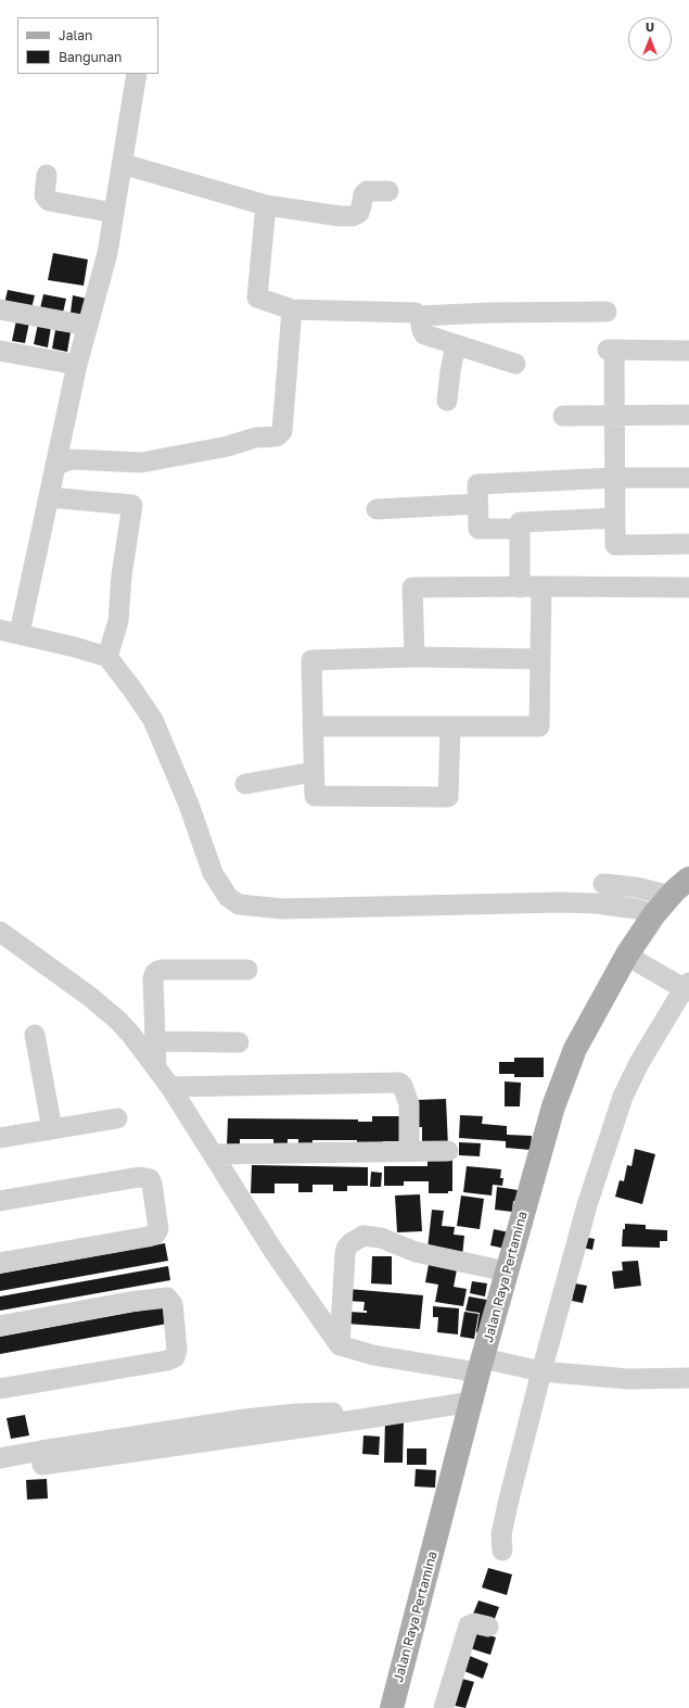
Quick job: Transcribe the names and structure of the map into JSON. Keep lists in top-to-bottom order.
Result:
{
  "streets": {
    "main road": ["Jalan Raya Pertamina"]
  },
  "legend": ["Jalan", "Bangunan"],
  "north": "top"
}
